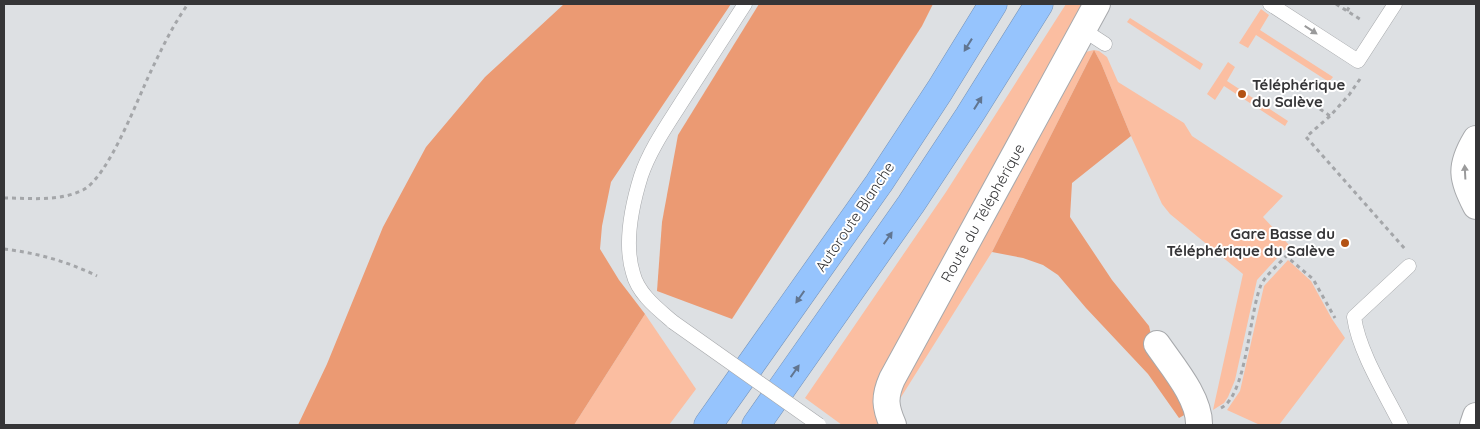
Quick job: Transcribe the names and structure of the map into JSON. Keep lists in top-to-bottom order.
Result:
{
  "streets": {
    "highway": ["Autoroute Blanche"],
    "street": ["Route du Téléphérique"]
  },
  "places": ["Téléphérique du Salève", "Gare Basse du Téléphérique du Salève"]
}
